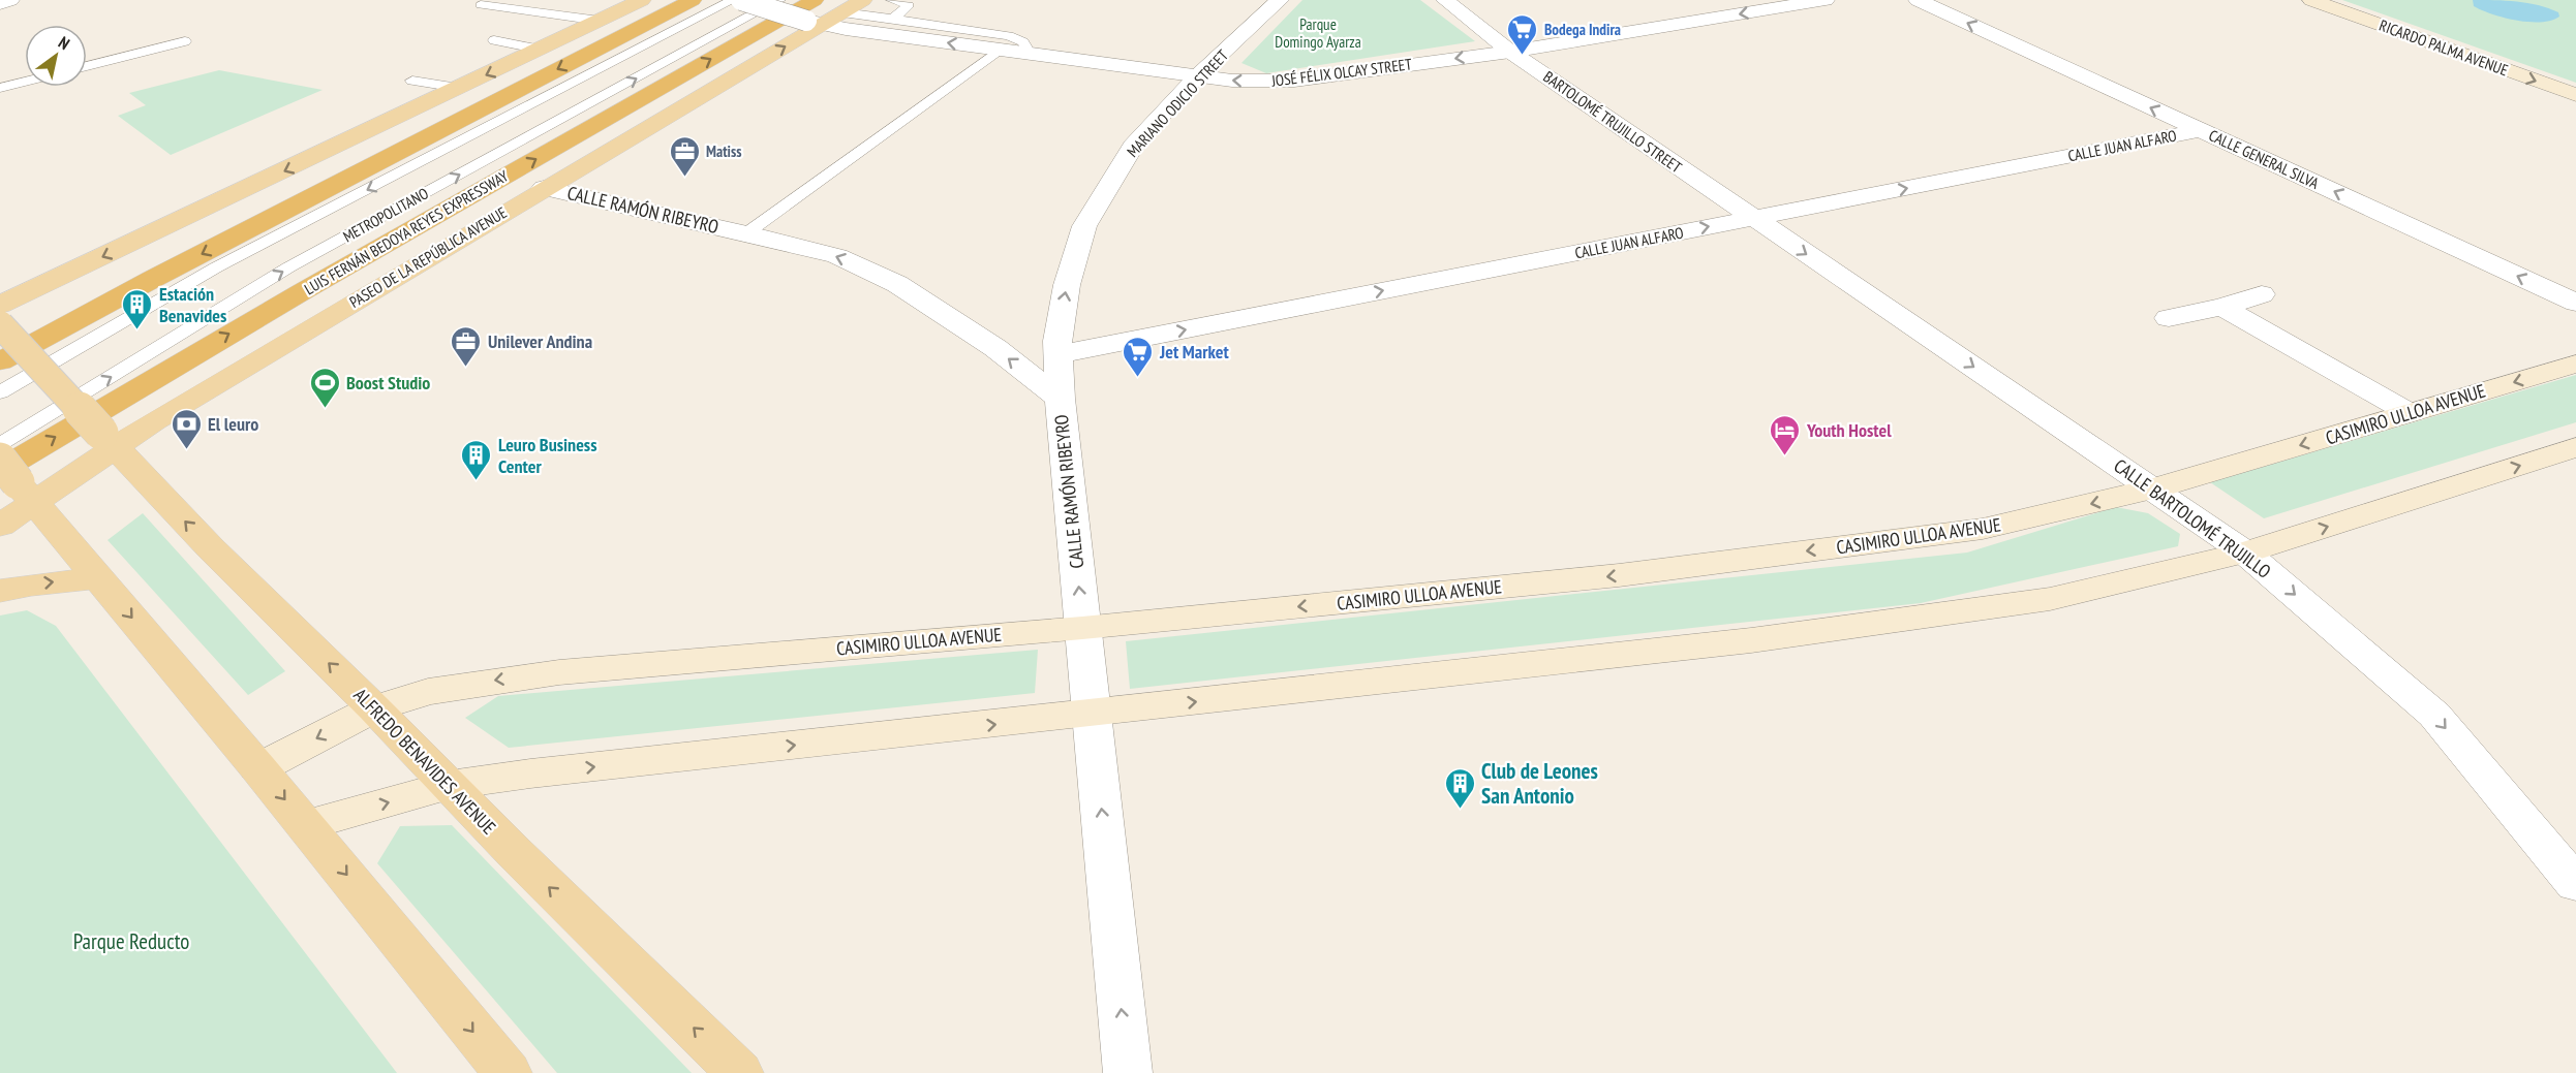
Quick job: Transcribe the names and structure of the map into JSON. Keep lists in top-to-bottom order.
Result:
{
  "streets": {
    "highway": ["LUIS FERNÁN BEDOYA REYES EXPRESSWAY"],
    "main road": [
      "RICARDO PALMA AVENUE",
      "PASEO DE LA REPÚBLICA AVENUE",
      "CASIMIRO ULLOA AVENUE",
      "ALFREDO BENAVIDES AVENUE"
    ],
    "street": [
      "JOSÉ FÉLIX OLCAY STREET",
      "MARIANO ODICIO STREET",
      "BARTOLOMÉ TRUJILLO STREET",
      "CALLE JUAN ALFARO",
      "CALLE GENERAL SILVA",
      "CALLE RAMÓN RIBEYRO",
      "CALLE BARTOLOMÉ TRUJILLO"
    ],
    "lane": ["METROPOLITANO"]
  },
  "crossings": [
    ["JOSÉ FÉLIX OLCAY STREET", "MARIANO ODICIO STREET"],
    ["JOSÉ FÉLIX OLCAY STREET", "BARTOLOMÉ TRUJILLO STREET"],
    ["JOSÉ FÉLIX OLCAY STREET", "LUIS FERNÁN BEDOYA REYES EXPRESSWAY"],
    ["JOSÉ FÉLIX OLCAY STREET", "PASEO DE LA REPÚBLICA AVENUE"],
    ["MARIANO ODICIO STREET", "CALLE JUAN ALFARO"],
    ["MARIANO ODICIO STREET", "CALLE RAMÓN RIBEYRO"],
    ["BARTOLOMÉ TRUJILLO STREET", "CALLE JUAN ALFARO"],
    ["BARTOLOMÉ TRUJILLO STREET", "CALLE BARTOLOMÉ TRUJILLO"],
    ["CALLE JUAN ALFARO", "CALLE GENERAL SILVA"],
    ["CALLE JUAN ALFARO", "CALLE BARTOLOMÉ TRUJILLO"],
    ["CALLE RAMÓN RIBEYRO", "PASEO DE LA REPÚBLICA AVENUE"],
    ["CALLE RAMÓN RIBEYRO", "CASIMIRO ULLOA AVENUE"],
    ["LUIS FERNÁN BEDOYA REYES EXPRESSWAY", "PASEO DE LA REPÚBLICA AVENUE"],
    ["PASEO DE LA REPÚBLICA AVENUE", "ALFREDO BENAVIDES AVENUE"],
    ["CASIMIRO ULLOA AVENUE", "CALLE BARTOLOMÉ TRUJILLO"],
    ["CASIMIRO ULLOA AVENUE", "ALFREDO BENAVIDES AVENUE"]
  ],
  "one_way": [
    "RICARDO PALMA AVENUE",
    "JOSÉ FÉLIX OLCAY STREET",
    "MARIANO ODICIO STREET",
    "CALLE JUAN ALFARO",
    "CALLE GENERAL SILVA",
    "CALLE RAMÓN RIBEYRO",
    "CALLE BARTOLOMÉ TRUJILLO"
  ],
  "parks": ["Parque Domingo Ayarza", "Parque Reducto"],
  "places": {
    "supermarket": ["Bodega Indira", "Jet Market"],
    "office": ["Matiss", "Unilever Andina"],
    "building": ["Estación Benavides", "Leuro Business Center", "Club de Leones San Antonio"],
    "sports": ["Boost Studio"],
    "bank": ["El leuro"],
    "hotel": ["Youth Hostel"]
  },
  "north": "top right"
}
